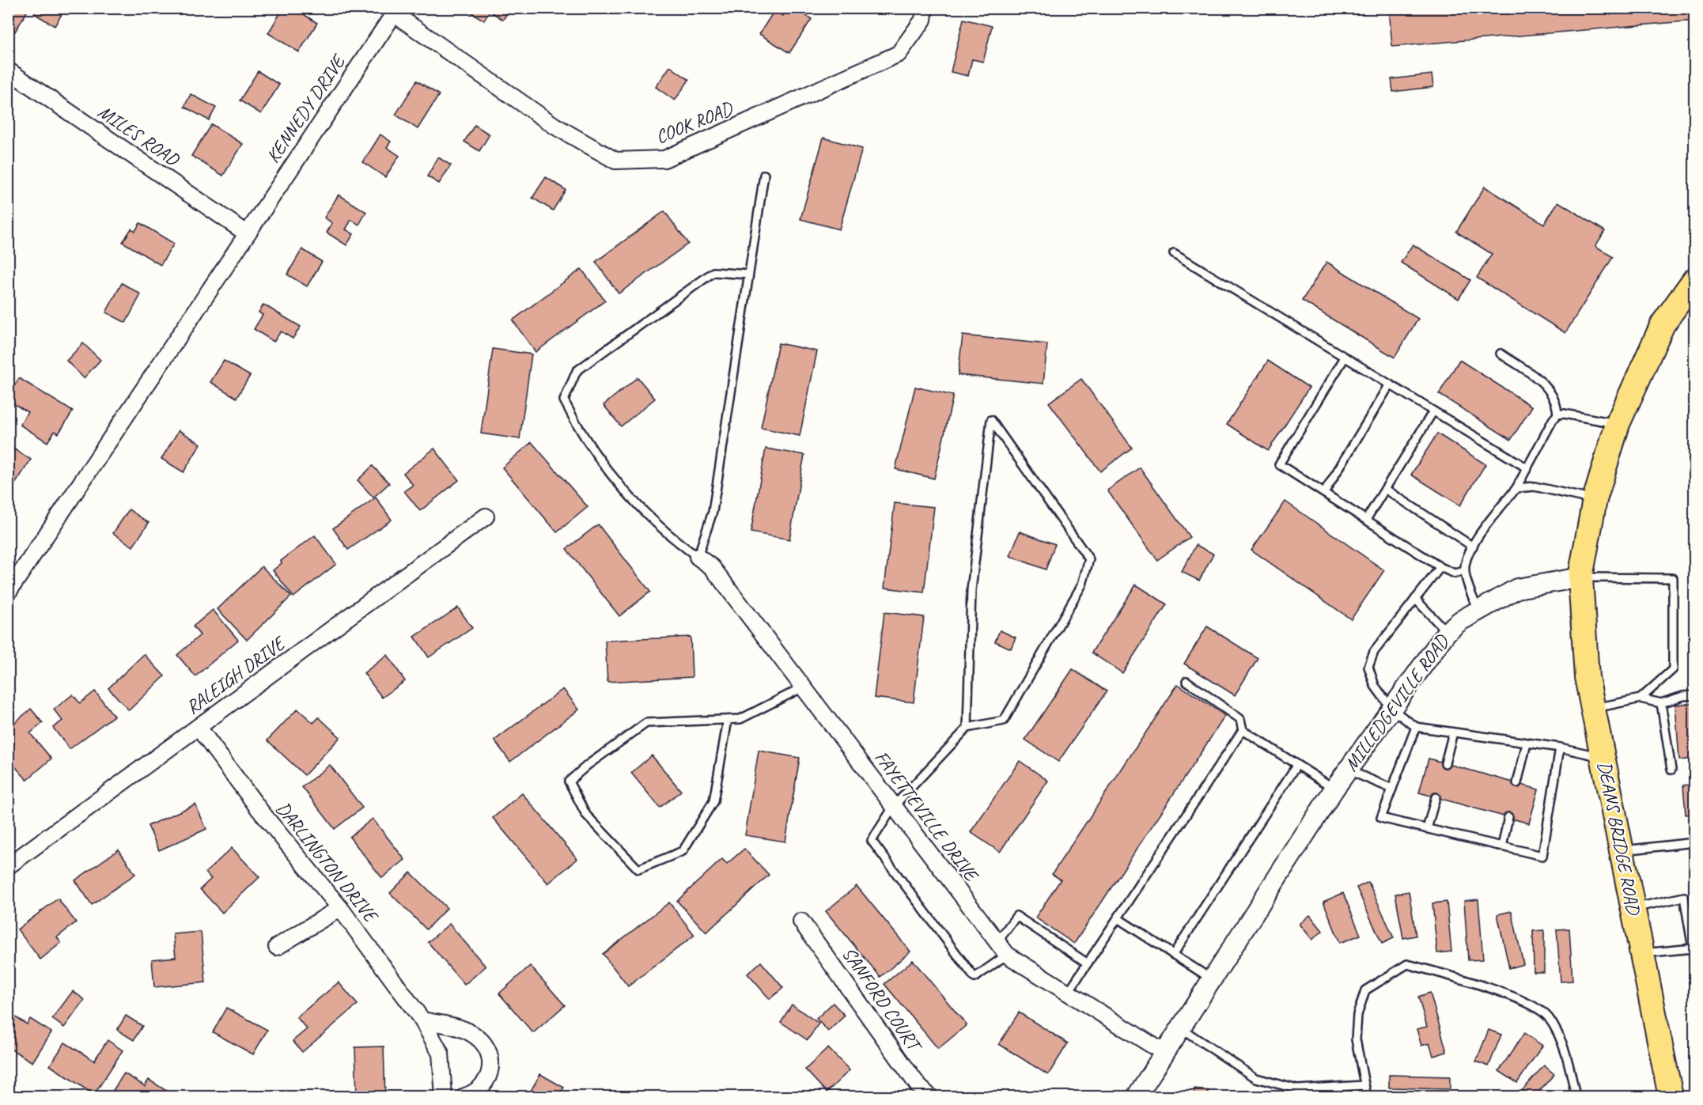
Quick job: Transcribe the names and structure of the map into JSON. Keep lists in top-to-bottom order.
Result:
{
  "streets": {
    "main road": ["DEANS BRIDGE ROAD"],
    "street": [
      "KENNEDY DRIVE",
      "COOK ROAD",
      "MILES ROAD",
      "RALEIGH DRIVE",
      "MILLEDGEVILLE ROAD",
      "FAYETTEVILLE DRIVE",
      "DARLINGTON DRIVE",
      "SANFORD COURT"
    ]
  },
  "crossings": [
    ["KENNEDY DRIVE", "COOK ROAD"],
    ["KENNEDY DRIVE", "MILES ROAD"],
    ["RALEIGH DRIVE", "DARLINGTON DRIVE"],
    ["MILLEDGEVILLE ROAD", "FAYETTEVILLE DRIVE"],
    ["MILLEDGEVILLE ROAD", "DEANS BRIDGE ROAD"]
  ]
}
